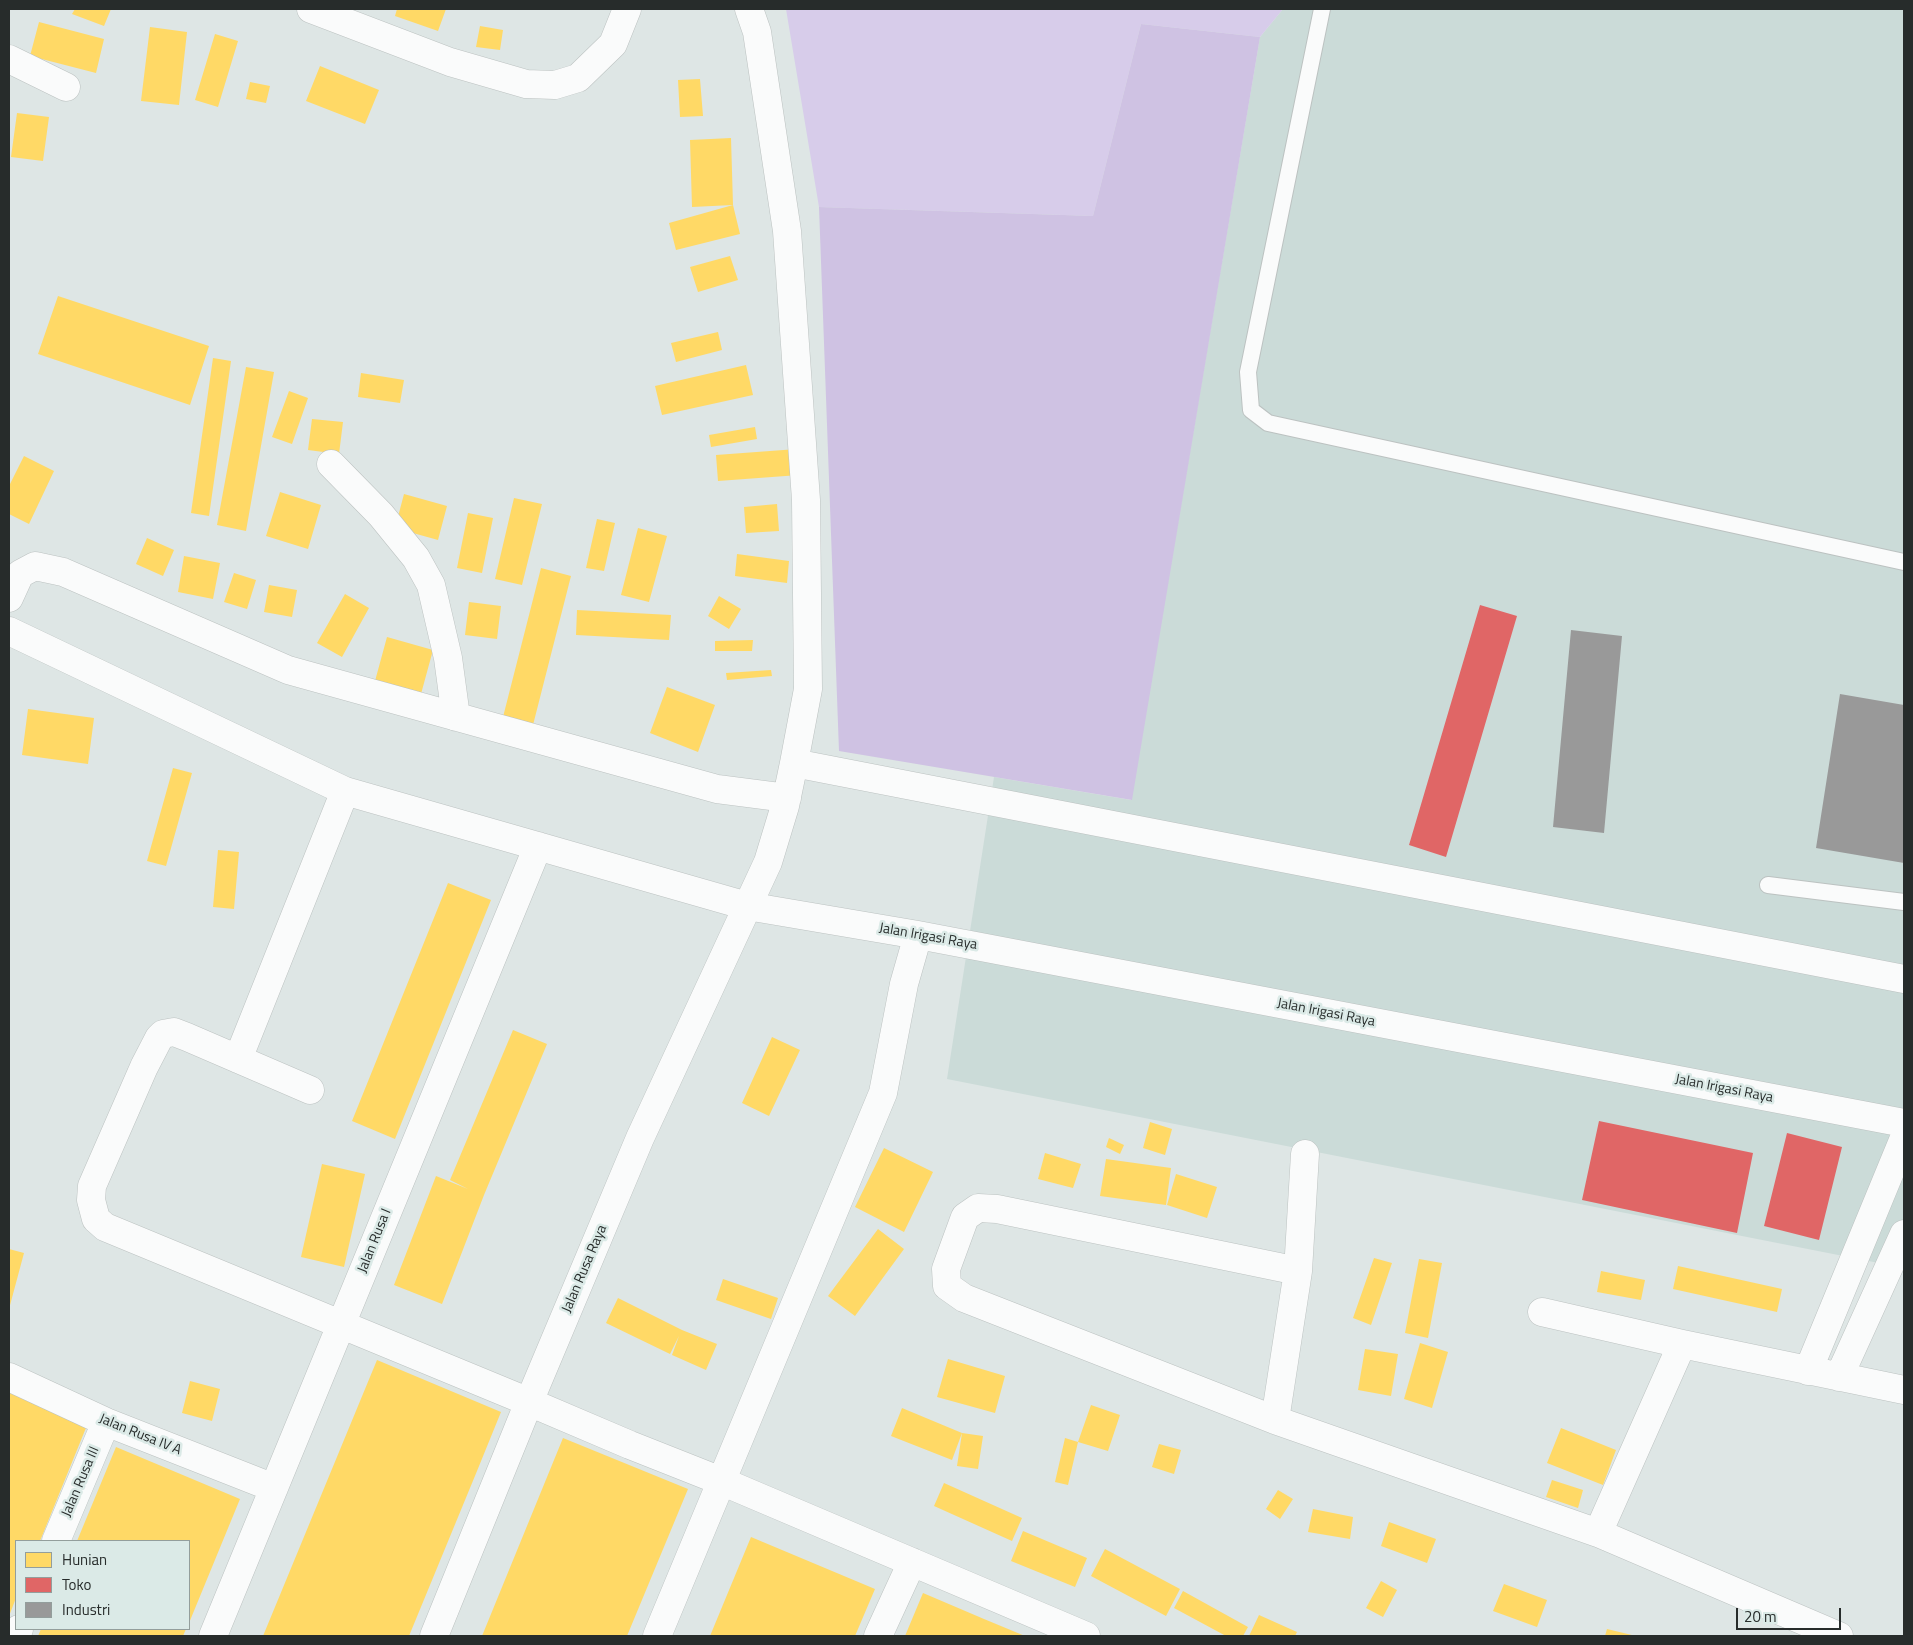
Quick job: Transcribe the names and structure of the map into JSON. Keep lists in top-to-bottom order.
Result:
{
  "streets": {
    "street": [
      "Jalan Irigasi Raya",
      "Jalan Rusa I",
      "Jalan Rusa Raya",
      "Jalan Rusa IV A",
      "Jalan Rusa III"
    ]
  },
  "crossings": [
    ["Jalan Irigasi Raya", "Jalan Rusa I"],
    ["Jalan Irigasi Raya", "Jalan Rusa Raya"],
    ["Jalan Rusa I", "Jalan Rusa IV A"],
    ["Jalan Rusa IV A", "Jalan Rusa III"]
  ],
  "legend": ["Hunian", "Toko", "Industri"],
  "scale_bar": "20 m"
}
